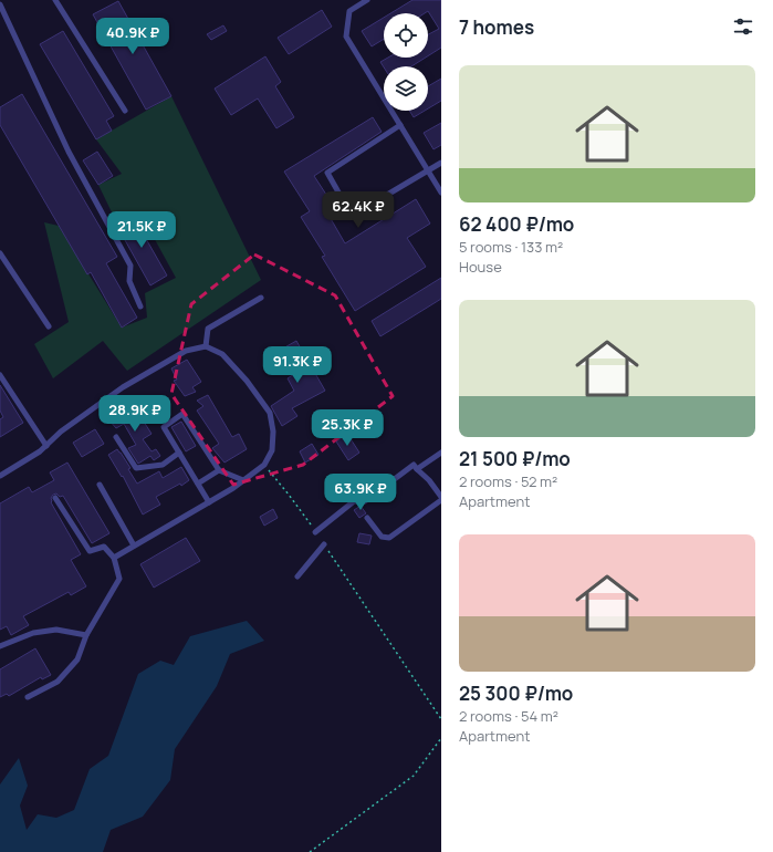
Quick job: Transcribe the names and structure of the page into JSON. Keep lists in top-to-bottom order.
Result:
{
  "page": {
    "heading": "7 homes",
    "price": [
      "40.9K ₽",
      "62.4K ₽",
      "21.5K ₽",
      "91.3K ₽",
      "28.9K ₽",
      "25.3K ₽",
      "63.9K ₽"
    ],
    "list": [
      {
        "name": "62 400 ₽/mo",
        "note": "5 rooms · 133 m² · House"
      },
      {
        "name": "21 500 ₽/mo",
        "note": "2 rooms · 52 m² · Apartment"
      },
      {
        "name": "25 300 ₽/mo",
        "note": "2 rooms · 54 m² · Apartment"
      }
    ]
  }
}
